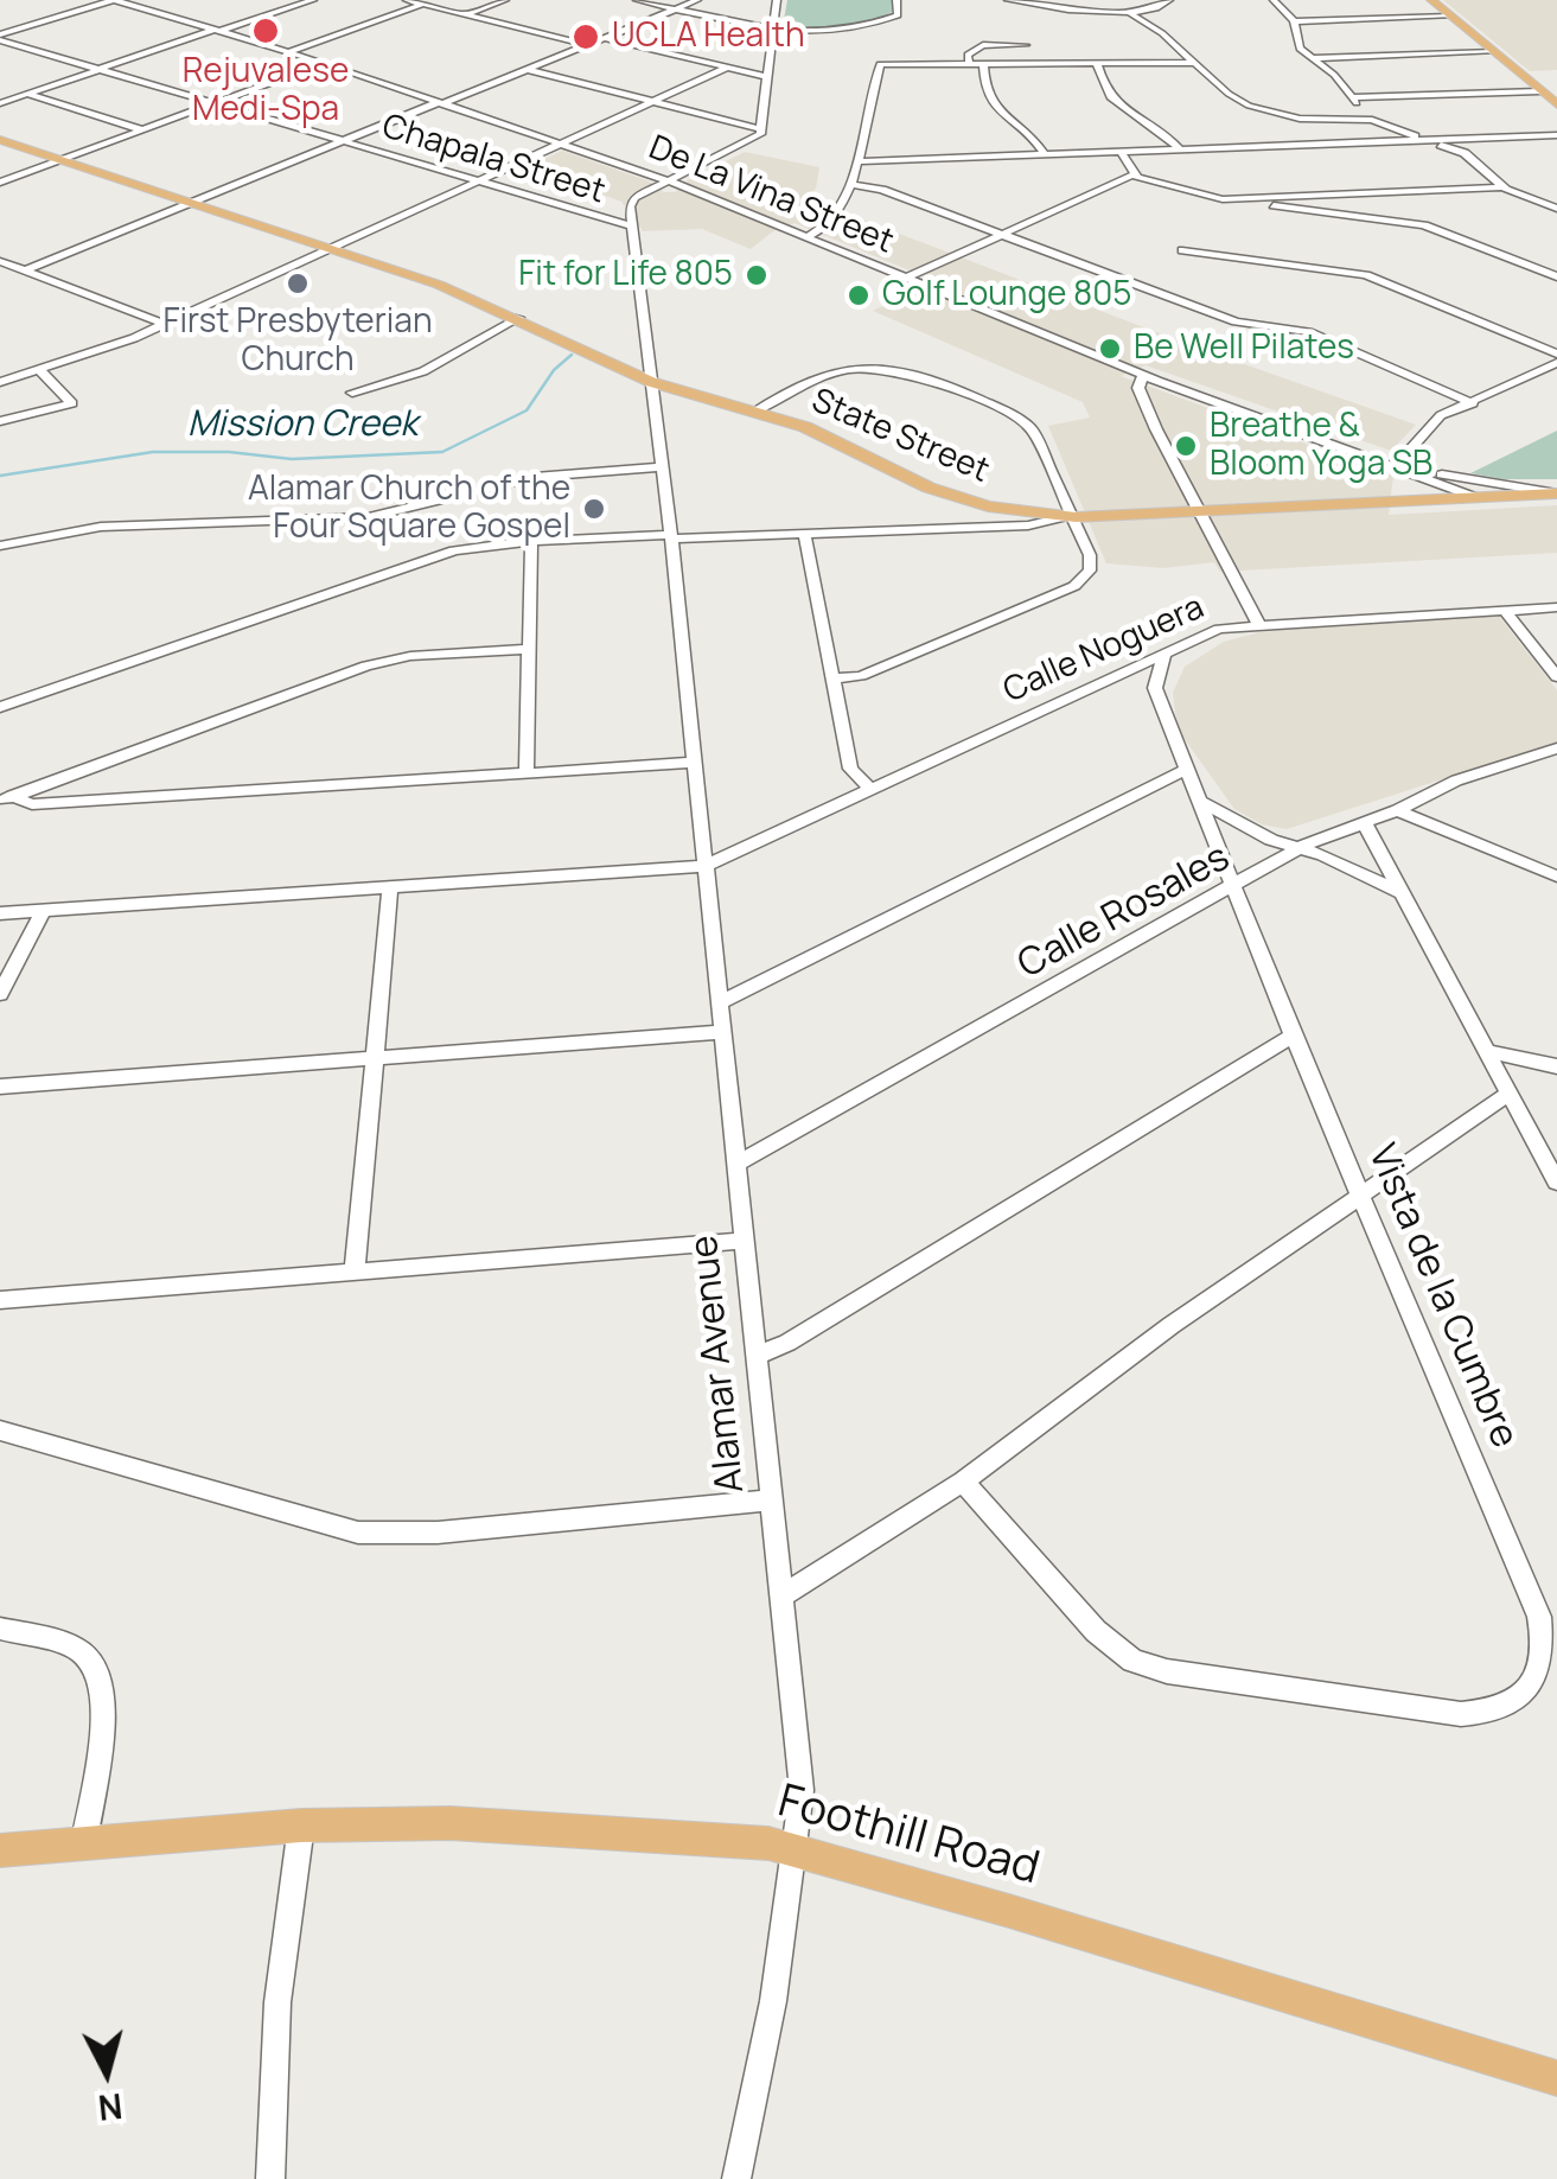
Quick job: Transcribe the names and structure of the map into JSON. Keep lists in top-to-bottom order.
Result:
{
  "streets": {
    "main road": ["State Street", "Foothill Road"],
    "street": [
      "Chapala Street",
      "De La Vina Street",
      "Calle Noguera",
      "Calle Rosales",
      "Vista de la Cumbre",
      "Alamar Avenue"
    ]
  },
  "crossings": [
    ["Chapala Street", "Alamar Avenue"],
    ["De La Vina Street", "State Street"],
    ["State Street", "Alamar Avenue"],
    ["Calle Noguera", "Vista de la Cumbre"],
    ["Calle Noguera", "Alamar Avenue"],
    ["Calle Rosales", "Vista de la Cumbre"],
    ["Calle Rosales", "Alamar Avenue"],
    ["Alamar Avenue", "Foothill Road"]
  ],
  "water": ["Mission Creek"],
  "places": [
    "Rejuvalese Medi-Spa",
    "UCLA Health",
    "Fit for Life 805",
    "First Presbyterian Church",
    "Golf Lounge 805",
    "Be Well Pilates",
    "Breathe & Bloom Yoga SB",
    "Alamar Church of the Four Square Gospel"
  ],
  "north": "bottom"
}
